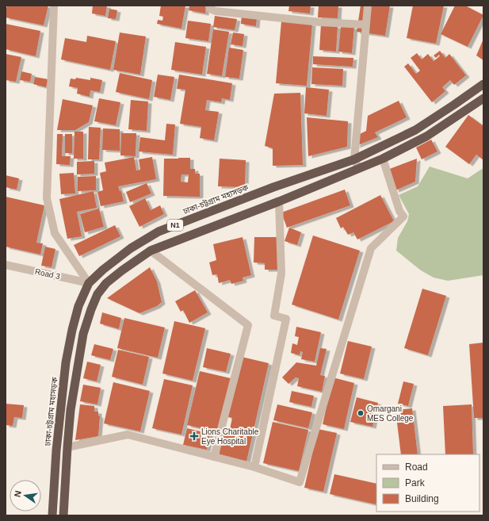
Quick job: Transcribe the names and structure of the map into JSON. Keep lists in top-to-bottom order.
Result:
{
  "streets": {
    "highway": ["ঢাকা-চট্টগ্রাম মহাসড়ক", "N1"],
    "street": ["Road 3"]
  },
  "crossings": [
    ["ঢাকা-চট্টগ্রাম মহাসড়ক", "Road 3"]
  ],
  "places": {
    "other": ["Omargani MES College"],
    "health": ["Lions Charitable Eye Hospital"]
  },
  "legend": ["Road", "Park", "Building"],
  "north": "left"
}
